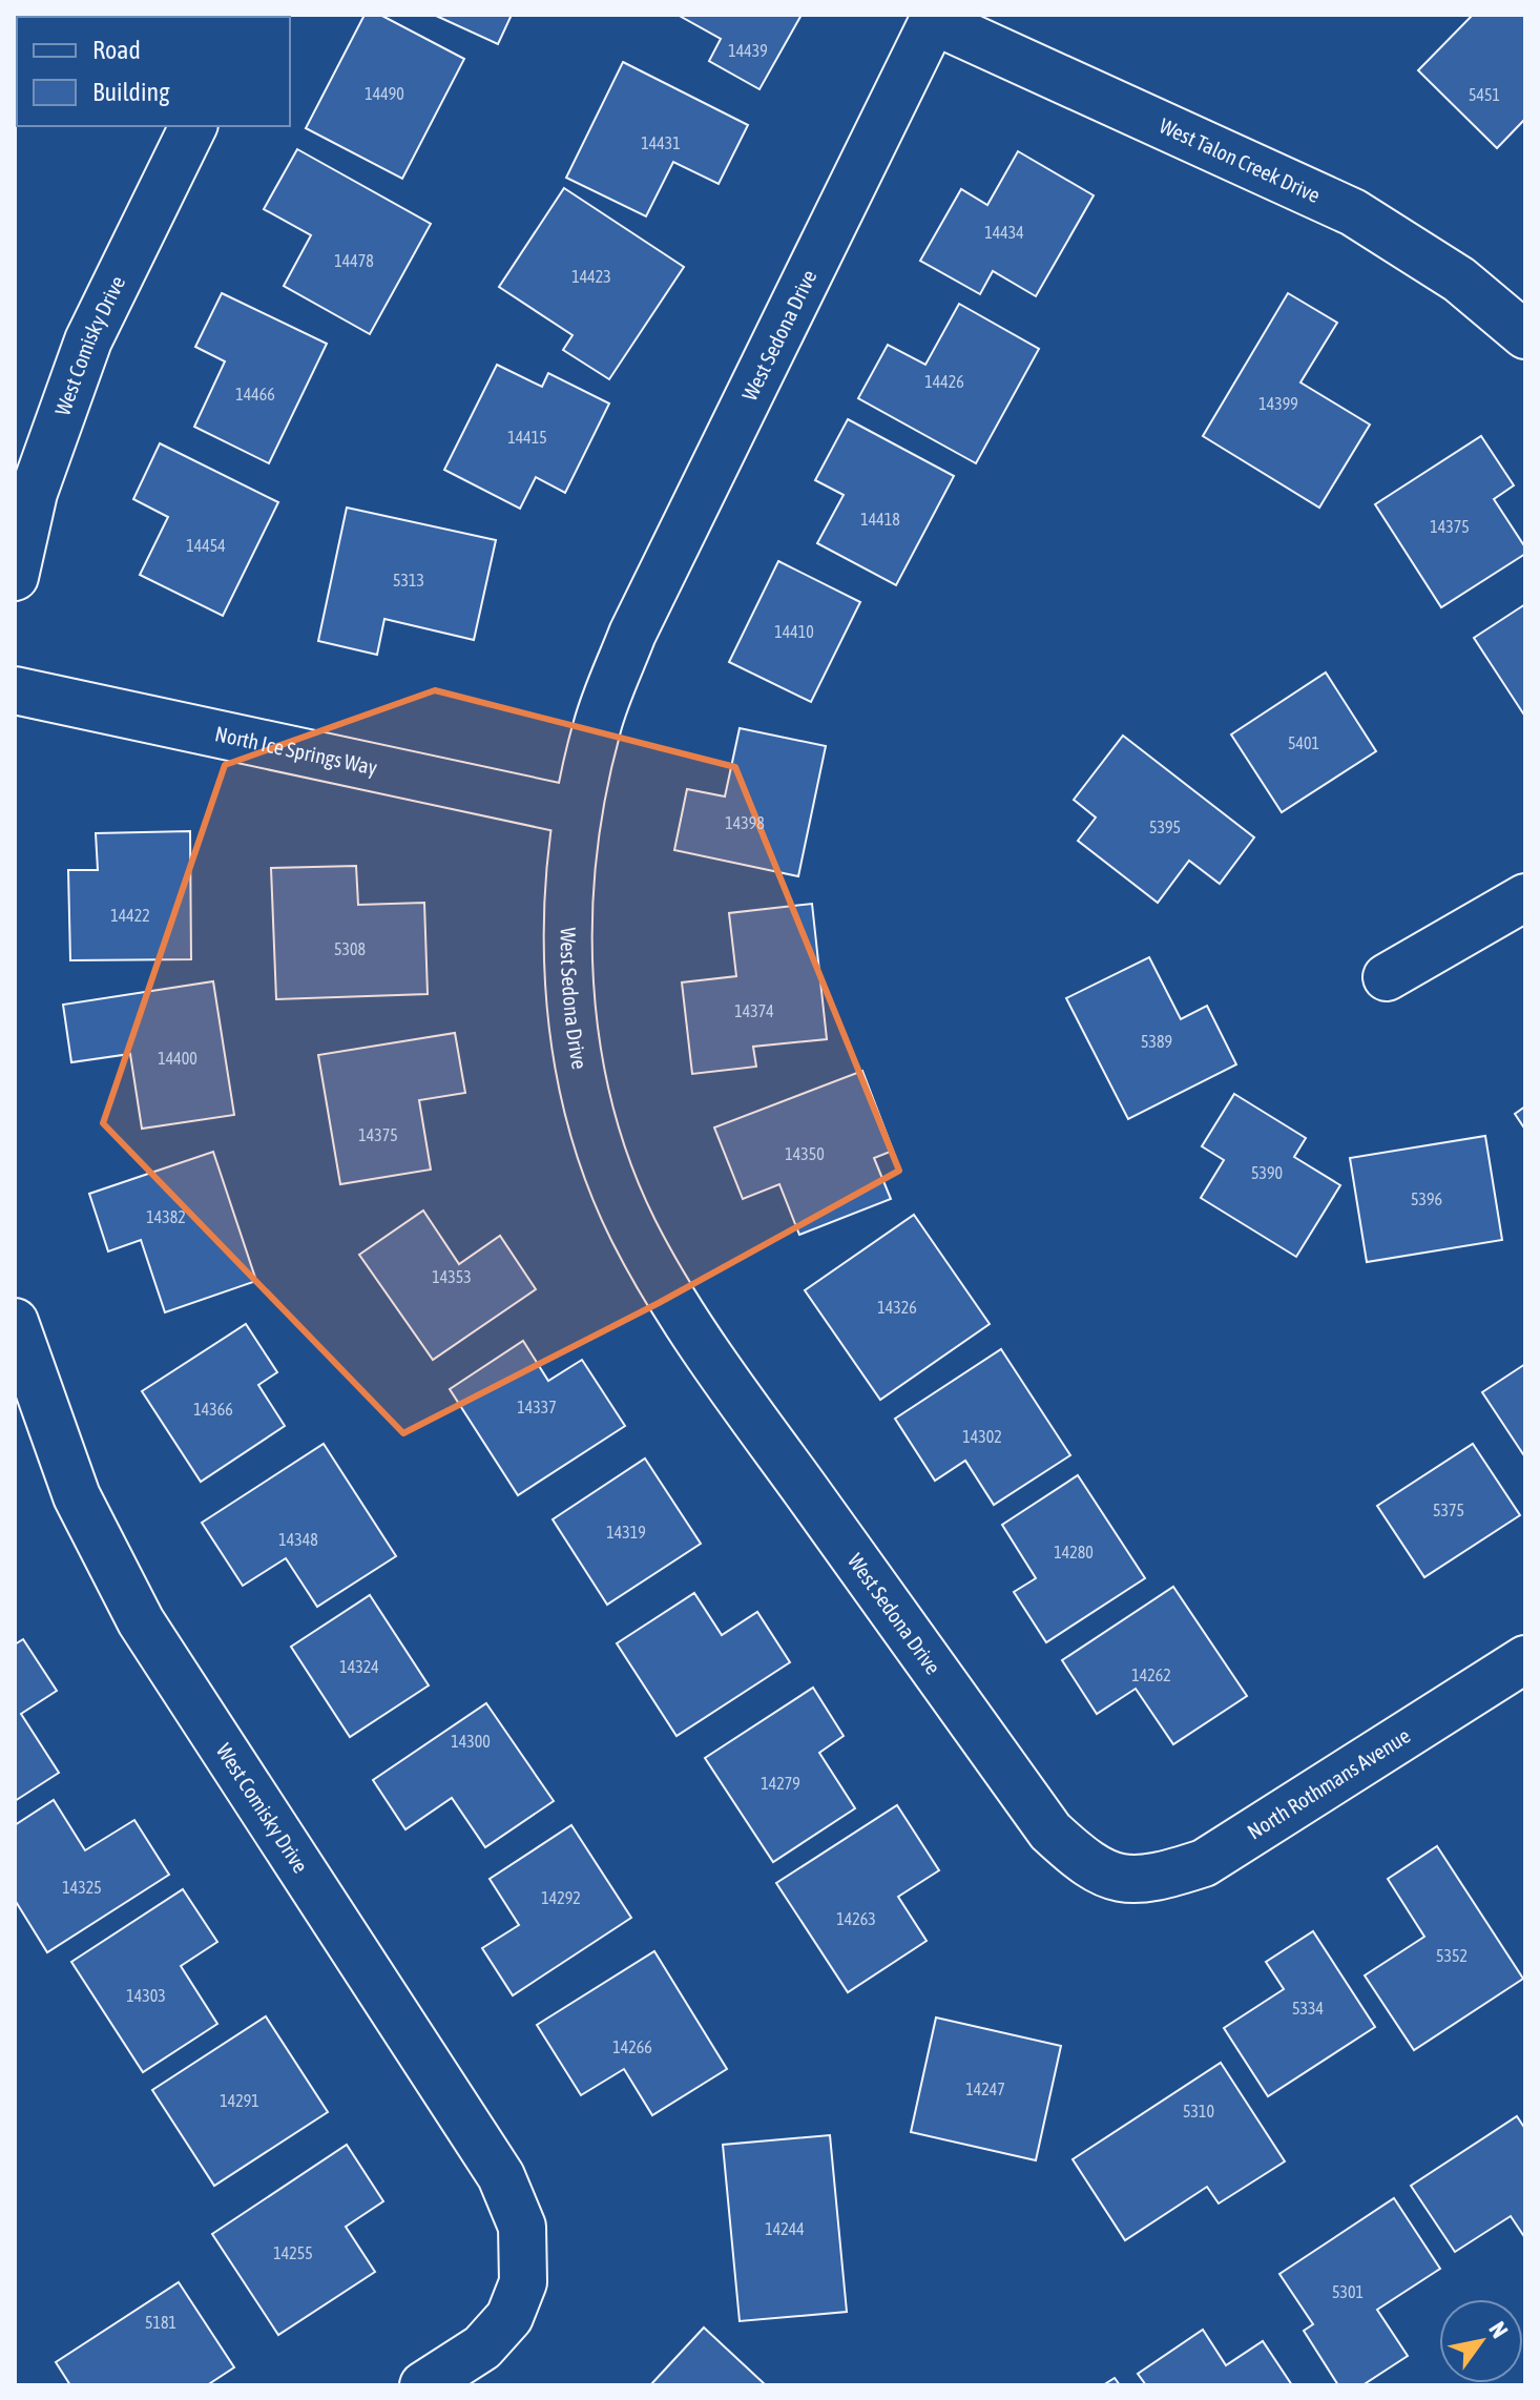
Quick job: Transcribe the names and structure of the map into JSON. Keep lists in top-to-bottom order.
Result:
{
  "streets": {
    "street": [
      "West Talon Creek Drive",
      "West Sedona Drive",
      "West Comisky Drive",
      "North Ice Springs Way",
      "North Rothmans Avenue"
    ]
  },
  "crossings": [
    ["West Talon Creek Drive", "West Sedona Drive"],
    ["West Sedona Drive", "North Ice Springs Way"],
    ["West Sedona Drive", "North Rothmans Avenue"]
  ],
  "house_numbers": [
    "14439",
    "14490",
    "5451",
    "14431",
    "14434",
    "14478",
    "14423",
    "14426",
    "14466",
    "14399",
    "14415",
    "14418",
    "14375",
    "14454",
    "5313",
    "14410",
    "5401",
    "14398",
    "5395",
    "14422",
    "5308",
    "14374",
    "5389",
    "14400",
    "14375",
    "14350",
    "5390",
    "5396",
    "14382",
    "14353",
    "14326",
    "14337",
    "14366",
    "14302",
    "5375",
    "14319",
    "14348",
    "14280",
    "14324",
    "14262",
    "14300",
    "14279",
    "14325",
    "14292",
    "14263",
    "5352",
    "14303",
    "5334",
    "14266",
    "14247",
    "14291",
    "5310",
    "14244",
    "14255",
    "5301",
    "5181"
  ],
  "legend": ["Road", "Building"],
  "north": "top right"
}
